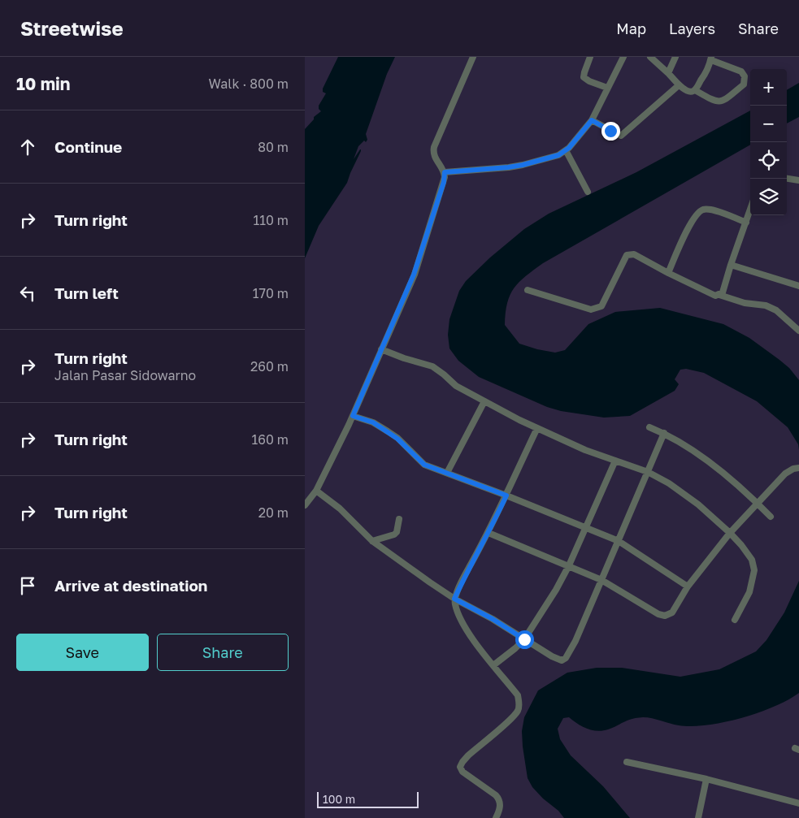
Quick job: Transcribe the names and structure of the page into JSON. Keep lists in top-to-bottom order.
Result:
{
  "scale_bar": "100 m",
  "page": {
    "header": "Streetwise",
    "nav": ["Map", "Layers", "Share"],
    "heading": ["10 min", "Walk · 800 m"],
    "map_buttons": ["+", "−"],
    "list": [
      ["Continue", "80 m"],
      ["Turn right", "110 m"],
      ["Turn left", "170 m"],
      ["Turn right", "Jalan Pasar Sidowarno", "260 m"],
      ["Turn right", "160 m"],
      ["Turn right", "20 m"],
      "Arrive at destination"
    ],
    "buttons": ["Save", "Share"],
    "scale": "100 m"
  }
}
